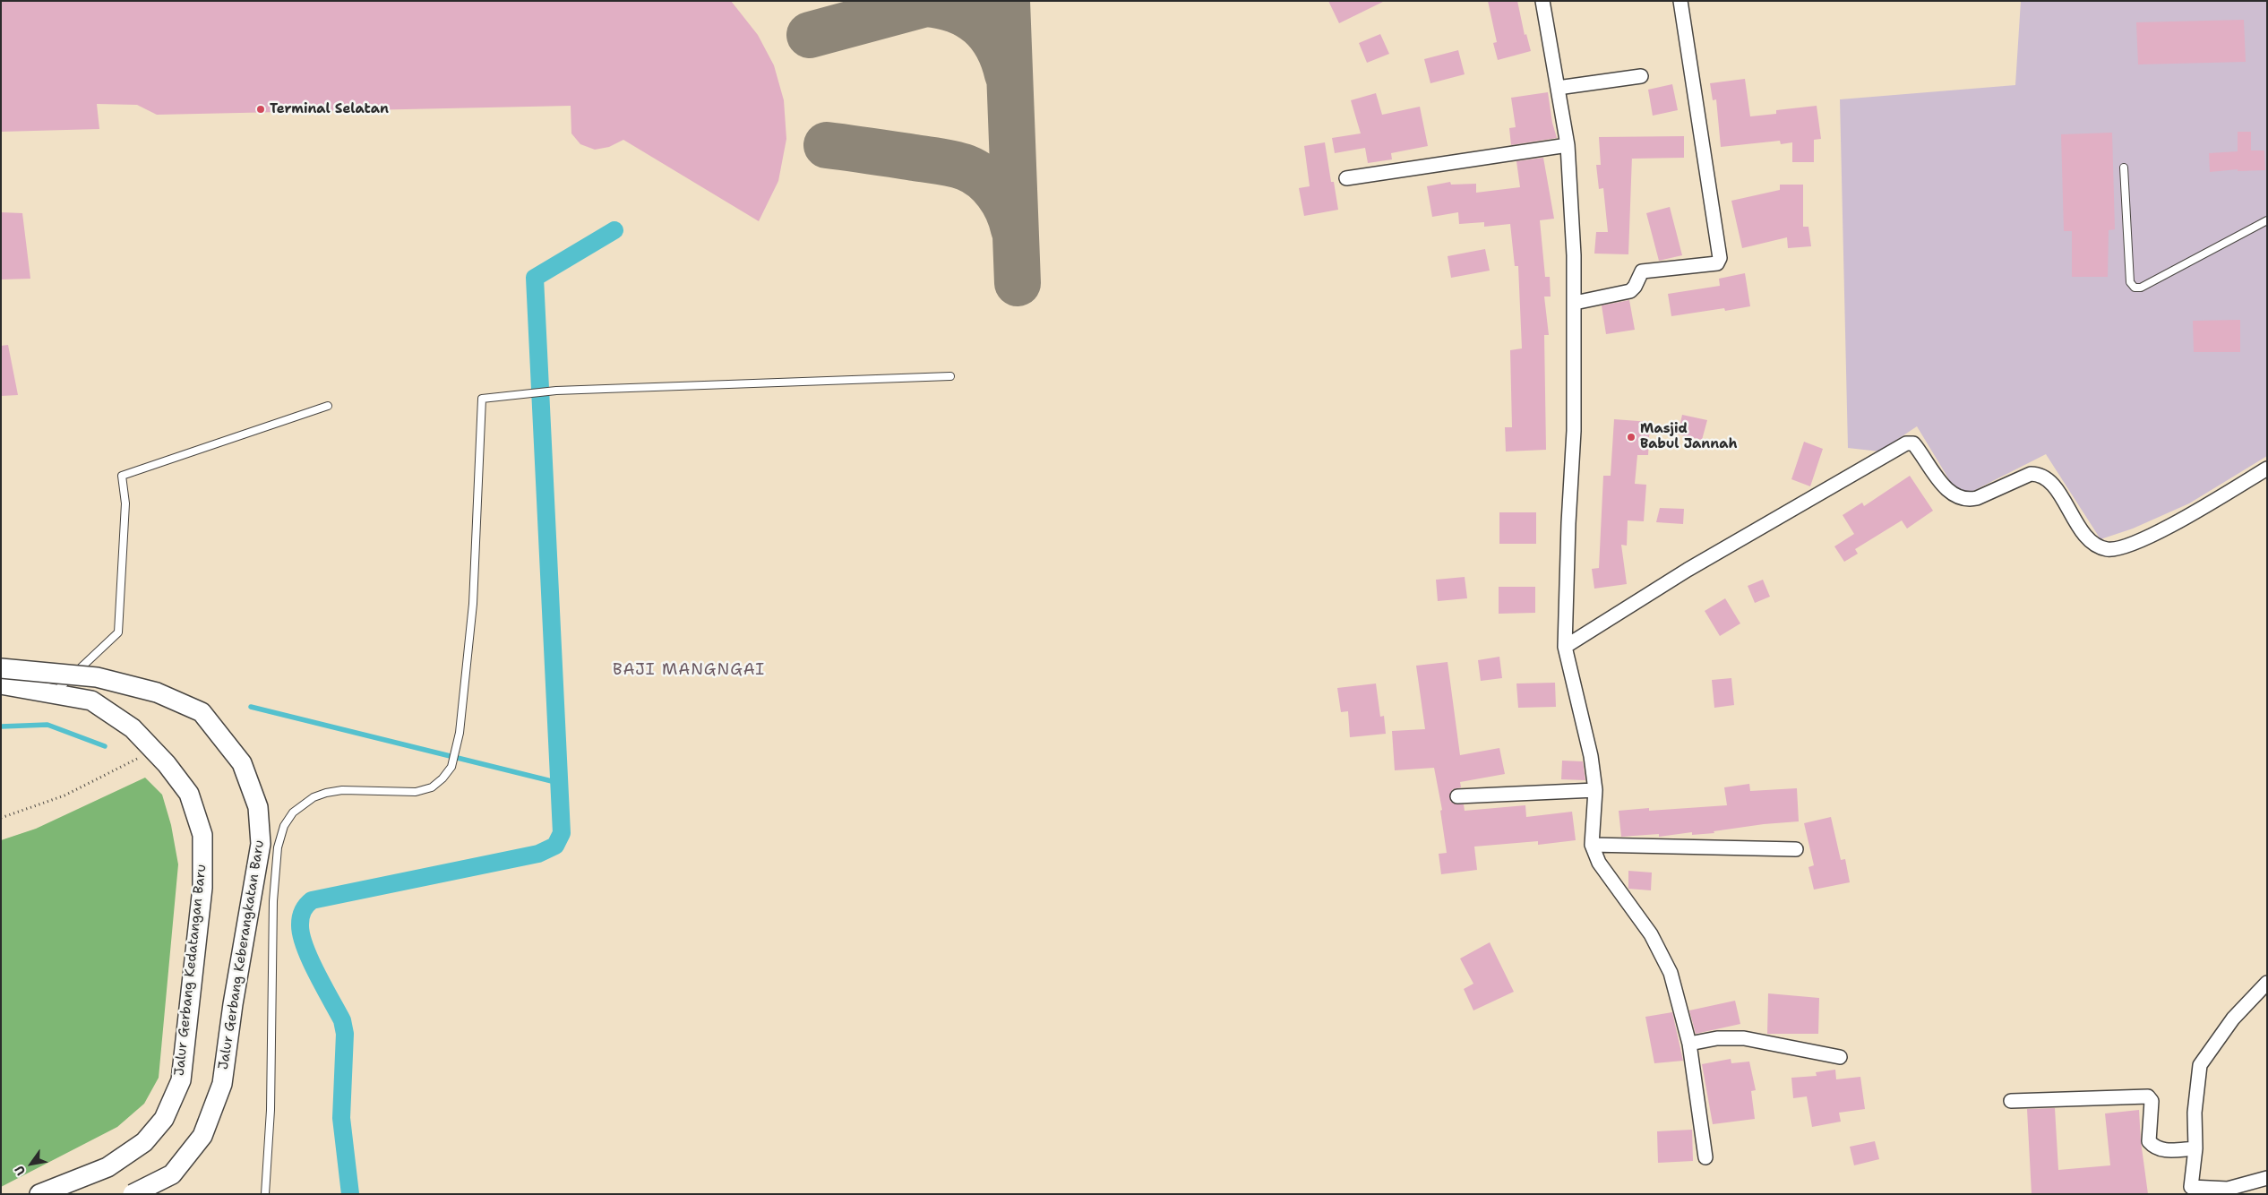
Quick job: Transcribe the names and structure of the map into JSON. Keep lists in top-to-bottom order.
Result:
{
  "streets": {
    "street": ["Jalur Gerbang Keberangkatan Baru", "Jalur Gerbang Kedatangan Baru"]
  },
  "districts": ["BAJI MANGNGAI"],
  "places": ["Terminal Selatan", "Masjid Babul Jannah"],
  "north": "bottom left"
}
